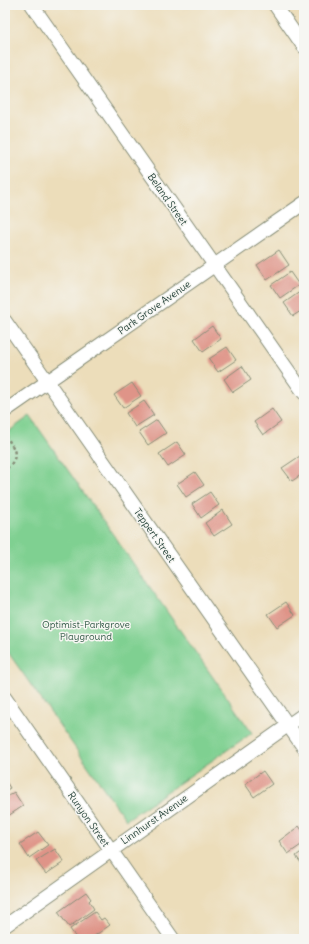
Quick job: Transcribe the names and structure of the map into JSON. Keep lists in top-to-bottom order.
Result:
{
  "streets": {
    "street": [
      "Beland Street",
      "Park Grove Avenue",
      "Teppert Street",
      "Runyon Street",
      "Linnhurst Avenue"
    ]
  },
  "crossings": [
    ["Beland Street", "Park Grove Avenue"],
    ["Park Grove Avenue", "Teppert Street"],
    ["Teppert Street", "Linnhurst Avenue"],
    ["Runyon Street", "Linnhurst Avenue"]
  ],
  "parks": ["Optimist-Parkgrove Playground"]
}
